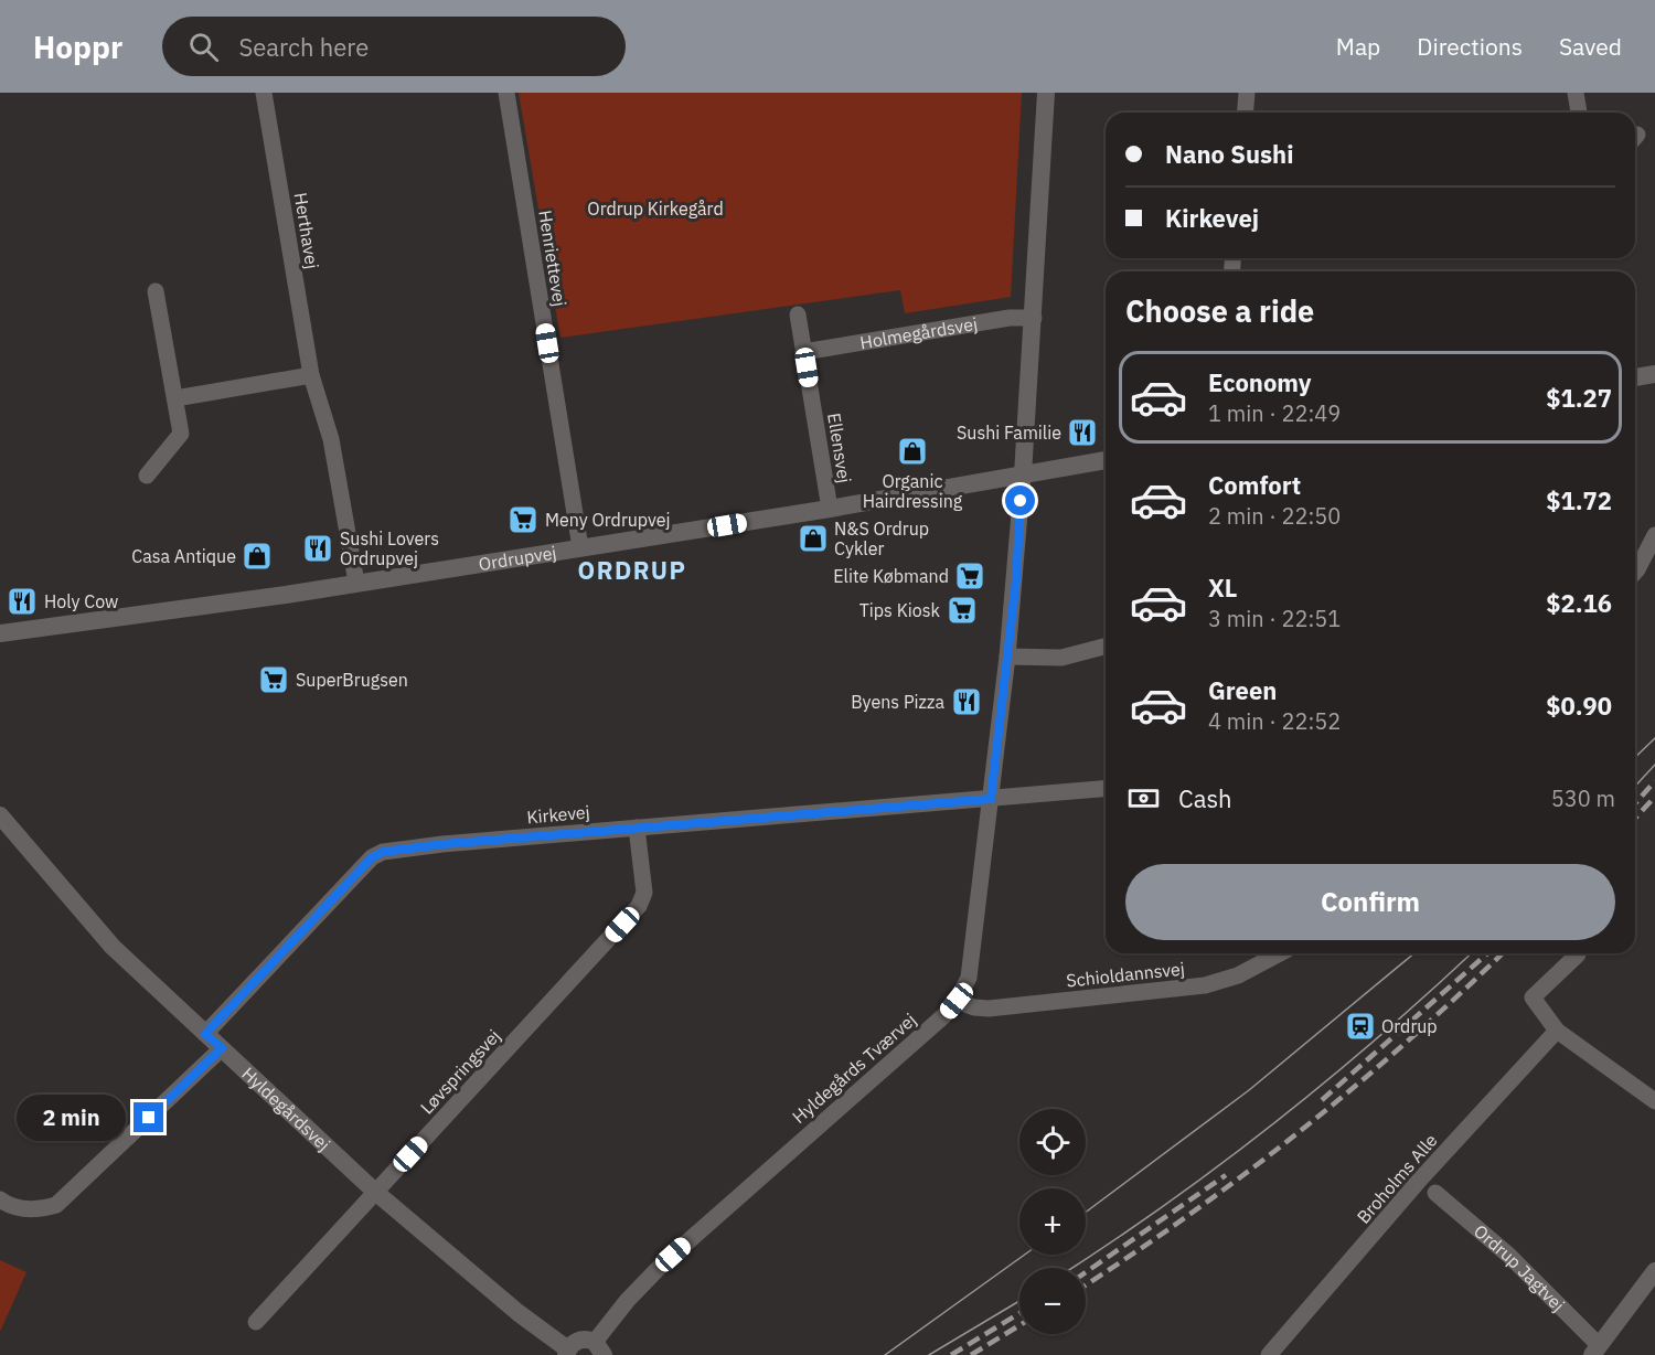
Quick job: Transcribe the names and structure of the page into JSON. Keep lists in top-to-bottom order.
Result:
{
  "streets": {
    "street": [
      "Herthavej",
      "Henriettevej",
      "Holmegårdsvej",
      "Ellensvej",
      "Ordrupvej",
      "Kirkevej",
      "Schioldannsvej",
      "Hyldegårds Tværvej",
      "Løvspringsvej",
      "Hyldegårdsvej",
      "Broholms Alle",
      "Ordrup Jagtvej"
    ]
  },
  "crossings": [
    ["Herthavej", "Ordrupvej"],
    ["Henriettevej", "Ordrupvej"],
    ["Holmegårdsvej", "Ellensvej"],
    ["Ellensvej", "Ordrupvej"],
    ["Ordrupvej", "Hyldegårds Tværvej"],
    ["Kirkevej", "Hyldegårds Tværvej"],
    ["Kirkevej", "Løvspringsvej"],
    ["Kirkevej", "Hyldegårdsvej"],
    ["Schioldannsvej", "Hyldegårds Tværvej"],
    ["Løvspringsvej", "Hyldegårdsvej"]
  ],
  "districts": ["ORDRUP"],
  "parks": ["Ordrup Kirkegård"],
  "places": {
    "restaurant": [
      "Sushi Familie",
      "Sushi Lovers Ordrupvej",
      "Holy Cow",
      "Byens Pizza"
    ],
    "shop": ["Organic Hairdressing", "N&S Ordrup Cykler", "Casa Antique"],
    "supermarket": [
      "Meny Ordrupvej",
      "Elite Købmand",
      "Tips Kiosk",
      "SuperBrugsen"
    ],
    "station": ["Ordrup"]
  },
  "page": {
    "header": "Hoppr",
    "search": "Search here",
    "nav": ["Map", "Directions", "Saved"],
    "banner": ["Nano Sushi", "Kirkevej"],
    "heading": "Choose a ride",
    "list": [
      {
        "name": "Economy",
        "note": "1 min · 22:49",
        "value": "$1.27"
      },
      {
        "name": "Comfort",
        "note": "2 min · 22:50",
        "value": "$1.72"
      },
      {
        "name": "XL",
        "note": "3 min · 22:51",
        "value": "$2.16"
      },
      {
        "name": "Green",
        "note": "4 min · 22:52",
        "value": "$0.90"
      }
    ],
    "pay": ["Cash", "530 m"],
    "buttons": "Confirm",
    "bubble": "2 min",
    "map_buttons": ["+", "−"]
  }
}
